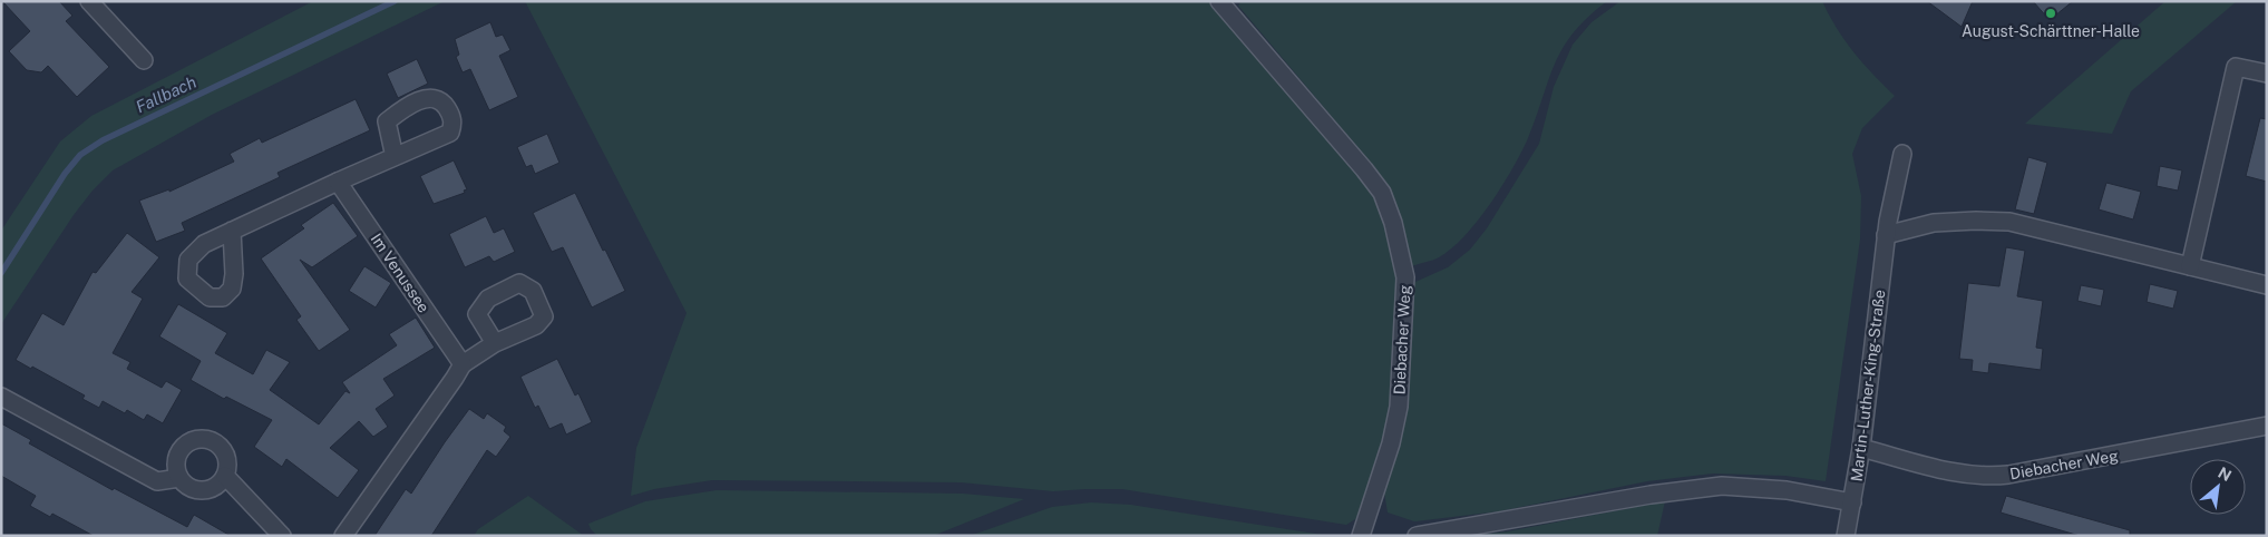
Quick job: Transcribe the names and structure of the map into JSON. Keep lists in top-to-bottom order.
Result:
{
  "streets": {
    "street": ["Im Venussee", "Diebacher Weg", "Martin-Luther-King-Straße"]
  },
  "crossings": [
    ["Diebacher Weg", "Martin-Luther-King-Straße"]
  ],
  "water": ["Fallbach"],
  "places": ["August-Schärttner-Halle"],
  "north": "top right"
}
